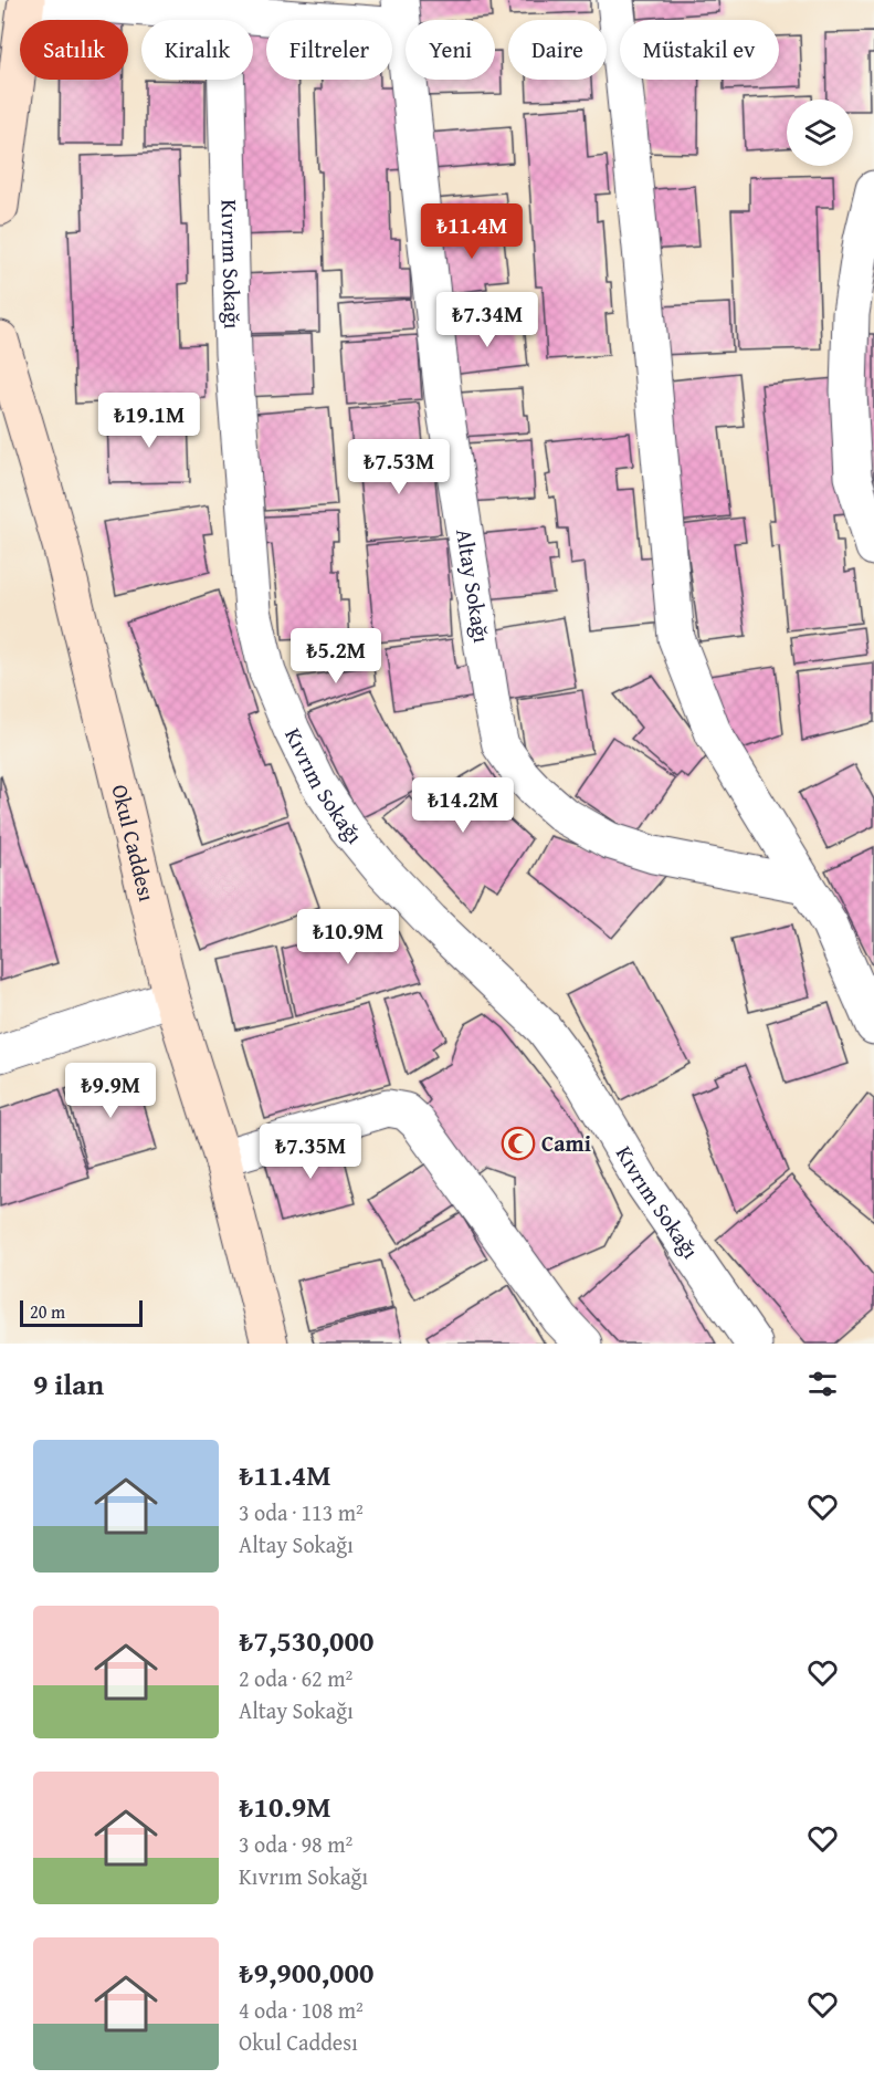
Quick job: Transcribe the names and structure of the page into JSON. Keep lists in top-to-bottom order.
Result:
{
  "streets": {
    "main road": ["Okul Caddesı"],
    "street": ["Kıvrım Sokağı", "Altay Sokağı"]
  },
  "places": {
    "mosque": ["Cami"]
  },
  "scale_bar": "20 m",
  "page": {
    "chip": [
      "Satılık",
      "Kiralık",
      "Filtreler",
      "Yeni",
      "Daire",
      "Müstakil ev"
    ],
    "price": [
      "₺11.4M",
      "₺7.34M",
      "₺19.1M",
      "₺7.53M",
      "₺5.2M",
      "₺14.2M",
      "₺10.9M",
      "₺9.9M",
      "₺7.35M"
    ],
    "scale": "20 m",
    "heading": "9 ilan",
    "list": [
      {
        "name": "₺11.4M",
        "note": "3 oda · 113 m² · Altay Sokağı"
      },
      {
        "name": "₺7,530,000",
        "note": "2 oda · 62 m² · Altay Sokağı"
      },
      {
        "name": "₺10.9M",
        "note": "3 oda · 98 m² · Kıvrım Sokağı"
      },
      {
        "name": "₺9,900,000",
        "note": "4 oda · 108 m² · Okul Caddesı"
      }
    ]
  }
}
